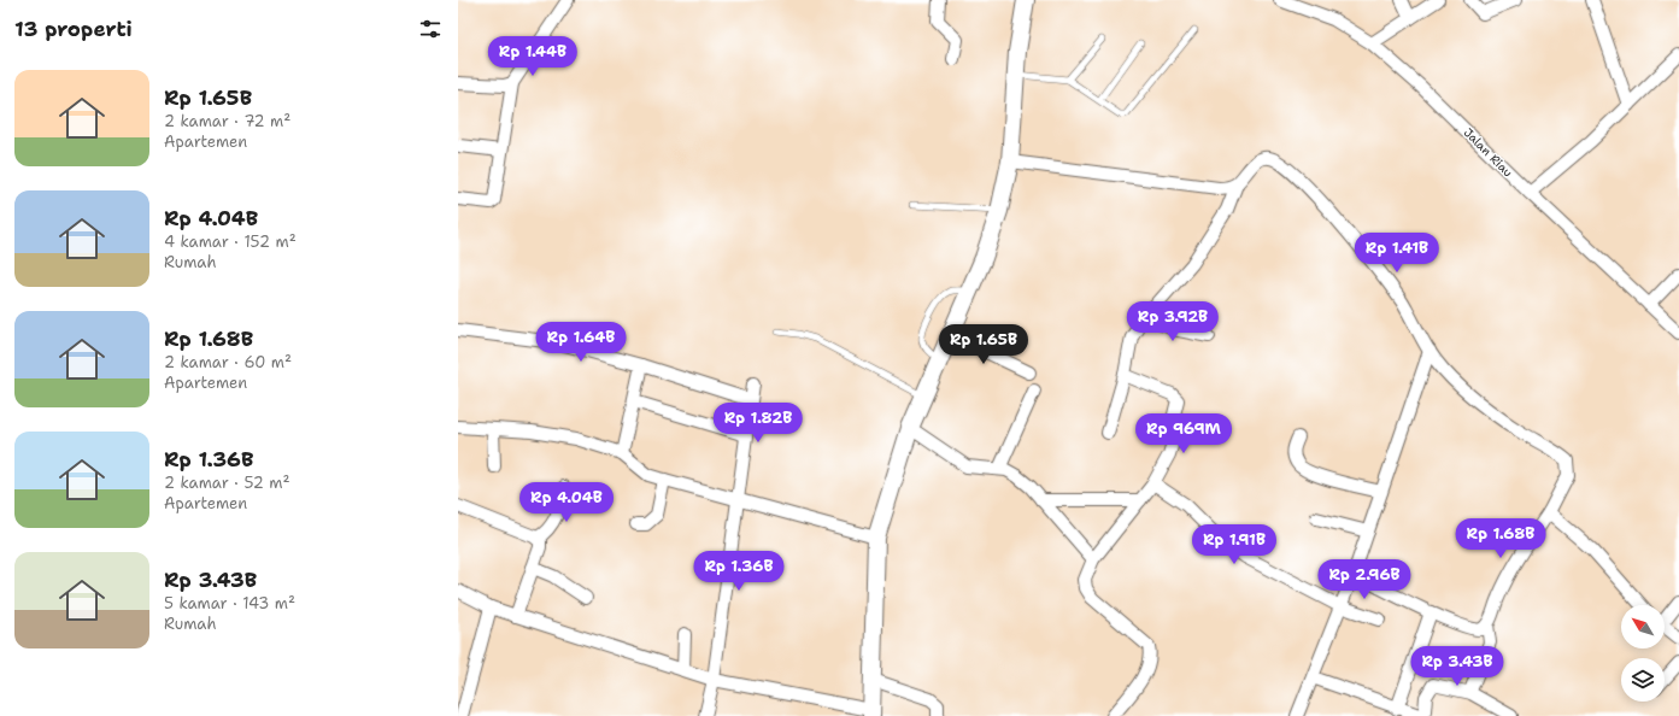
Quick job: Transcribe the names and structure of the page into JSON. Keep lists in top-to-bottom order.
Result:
{
  "streets": {
    "street": ["Jalan Riau"]
  },
  "north": "top left",
  "page": {
    "heading": "13 properti",
    "price": [
      "Rp 1.44B",
      "Rp 1.41B",
      "Rp 3.92B",
      "Rp 1.64B",
      "Rp 1.65B",
      "Rp 1.82B",
      "Rp 969M",
      "Rp 4.04B",
      "Rp 1.68B",
      "Rp 1.91B",
      "Rp 1.36B",
      "Rp 2.96B",
      "Rp 3.43B"
    ],
    "list": [
      {
        "name": "Rp 1.65B",
        "note": "2 kamar · 72 m² · Apartemen"
      },
      {
        "name": "Rp 4.04B",
        "note": "4 kamar · 152 m² · Rumah"
      },
      {
        "name": "Rp 1.68B",
        "note": "2 kamar · 60 m² · Apartemen"
      },
      {
        "name": "Rp 1.36B",
        "note": "2 kamar · 52 m² · Apartemen"
      },
      {
        "name": "Rp 3.43B",
        "note": "5 kamar · 143 m² · Rumah"
      }
    ]
  }
}
